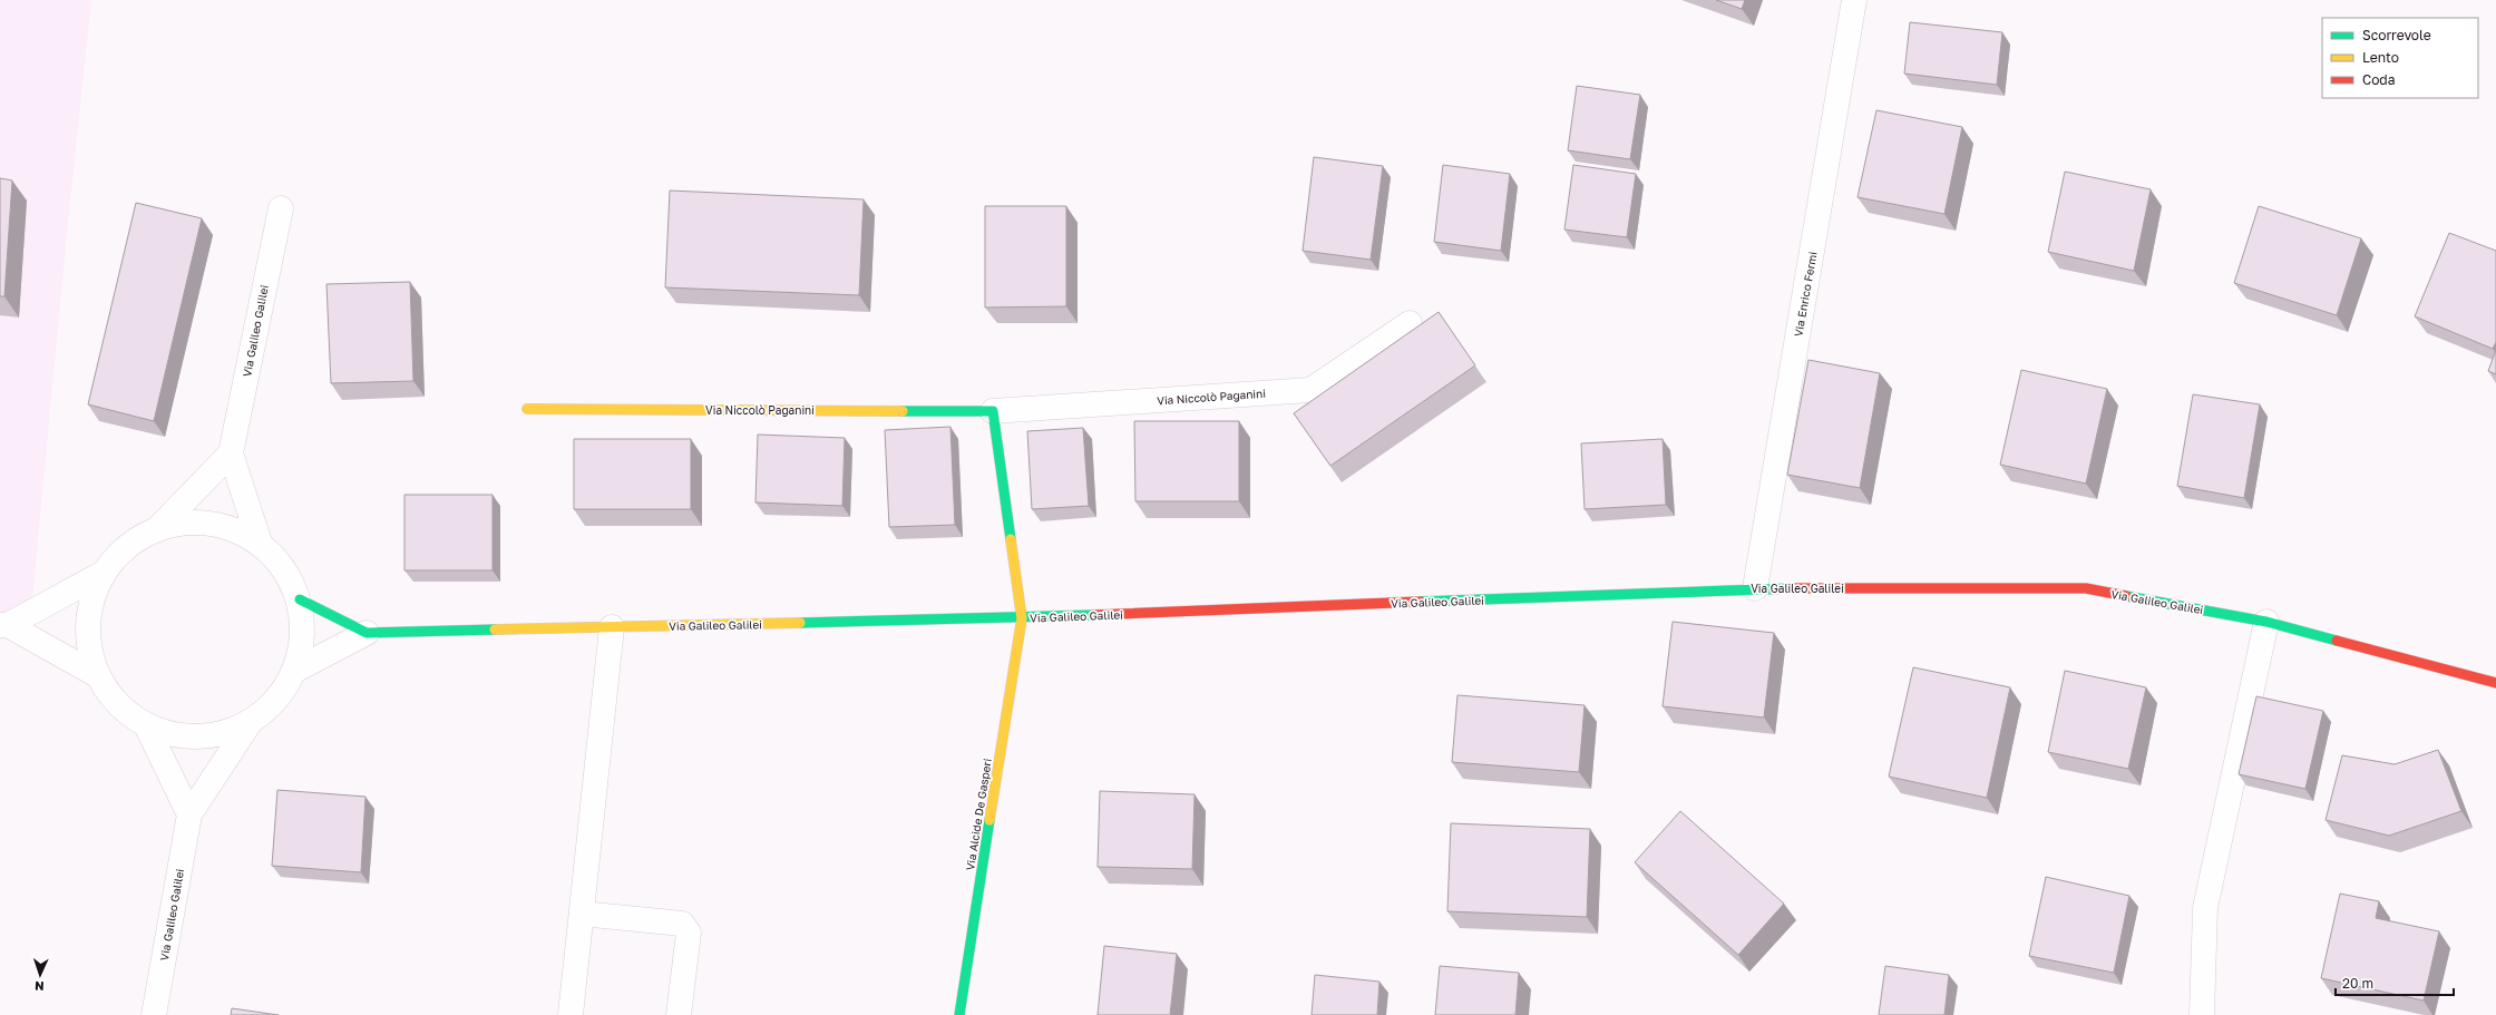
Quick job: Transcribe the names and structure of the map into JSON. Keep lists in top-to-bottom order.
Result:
{
  "streets": {
    "street": [
      "Via Enrico Fermi",
      "Via Galileo Galilei",
      "Via Niccolò Paganini",
      "Via Alcide De Gasperi"
    ]
  },
  "crossings": [
    ["Via Enrico Fermi", "Via Galileo Galilei"],
    ["Via Galileo Galilei", "Via Alcide De Gasperi"]
  ],
  "legend": ["Scorrevole", "Lento", "Coda"],
  "scale_bar": "20 m",
  "north": "bottom"
}
